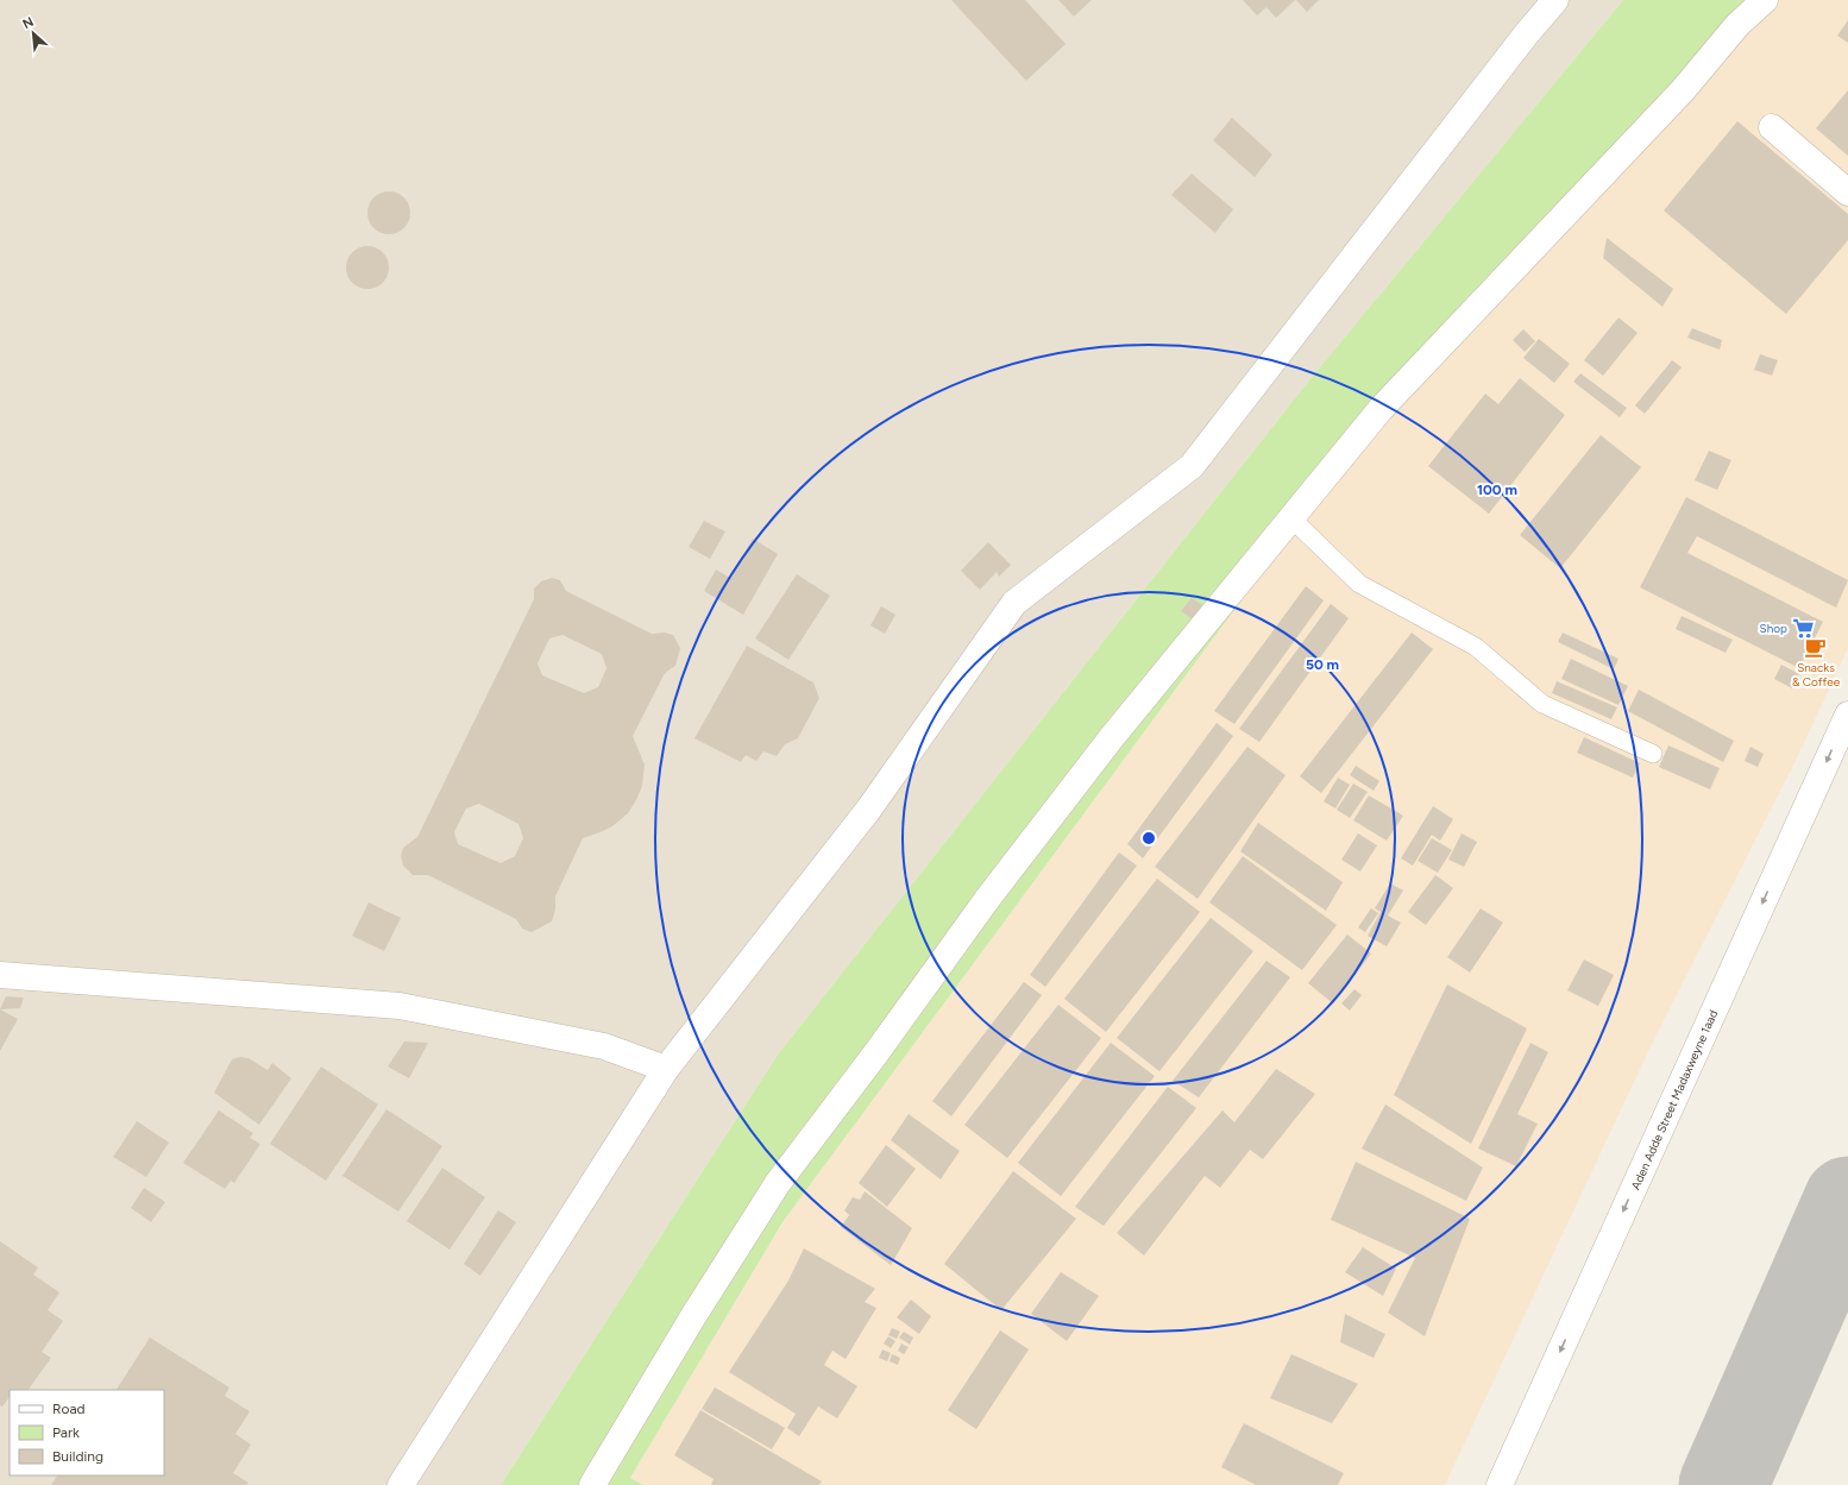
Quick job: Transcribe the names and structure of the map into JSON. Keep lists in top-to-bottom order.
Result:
{
  "streets": {
    "street": ["Aden Adde Street Madaxweyne 1aad"]
  },
  "one_way": ["Aden Adde Street Madaxweyne 1aad"],
  "places": {
    "supermarket": ["Shop"],
    "cafe": ["Snacks & Coffee"]
  },
  "legend": ["Road", "Park", "Building"],
  "north": "top left",
  "rings": ["100 m", "50 m"]
}
